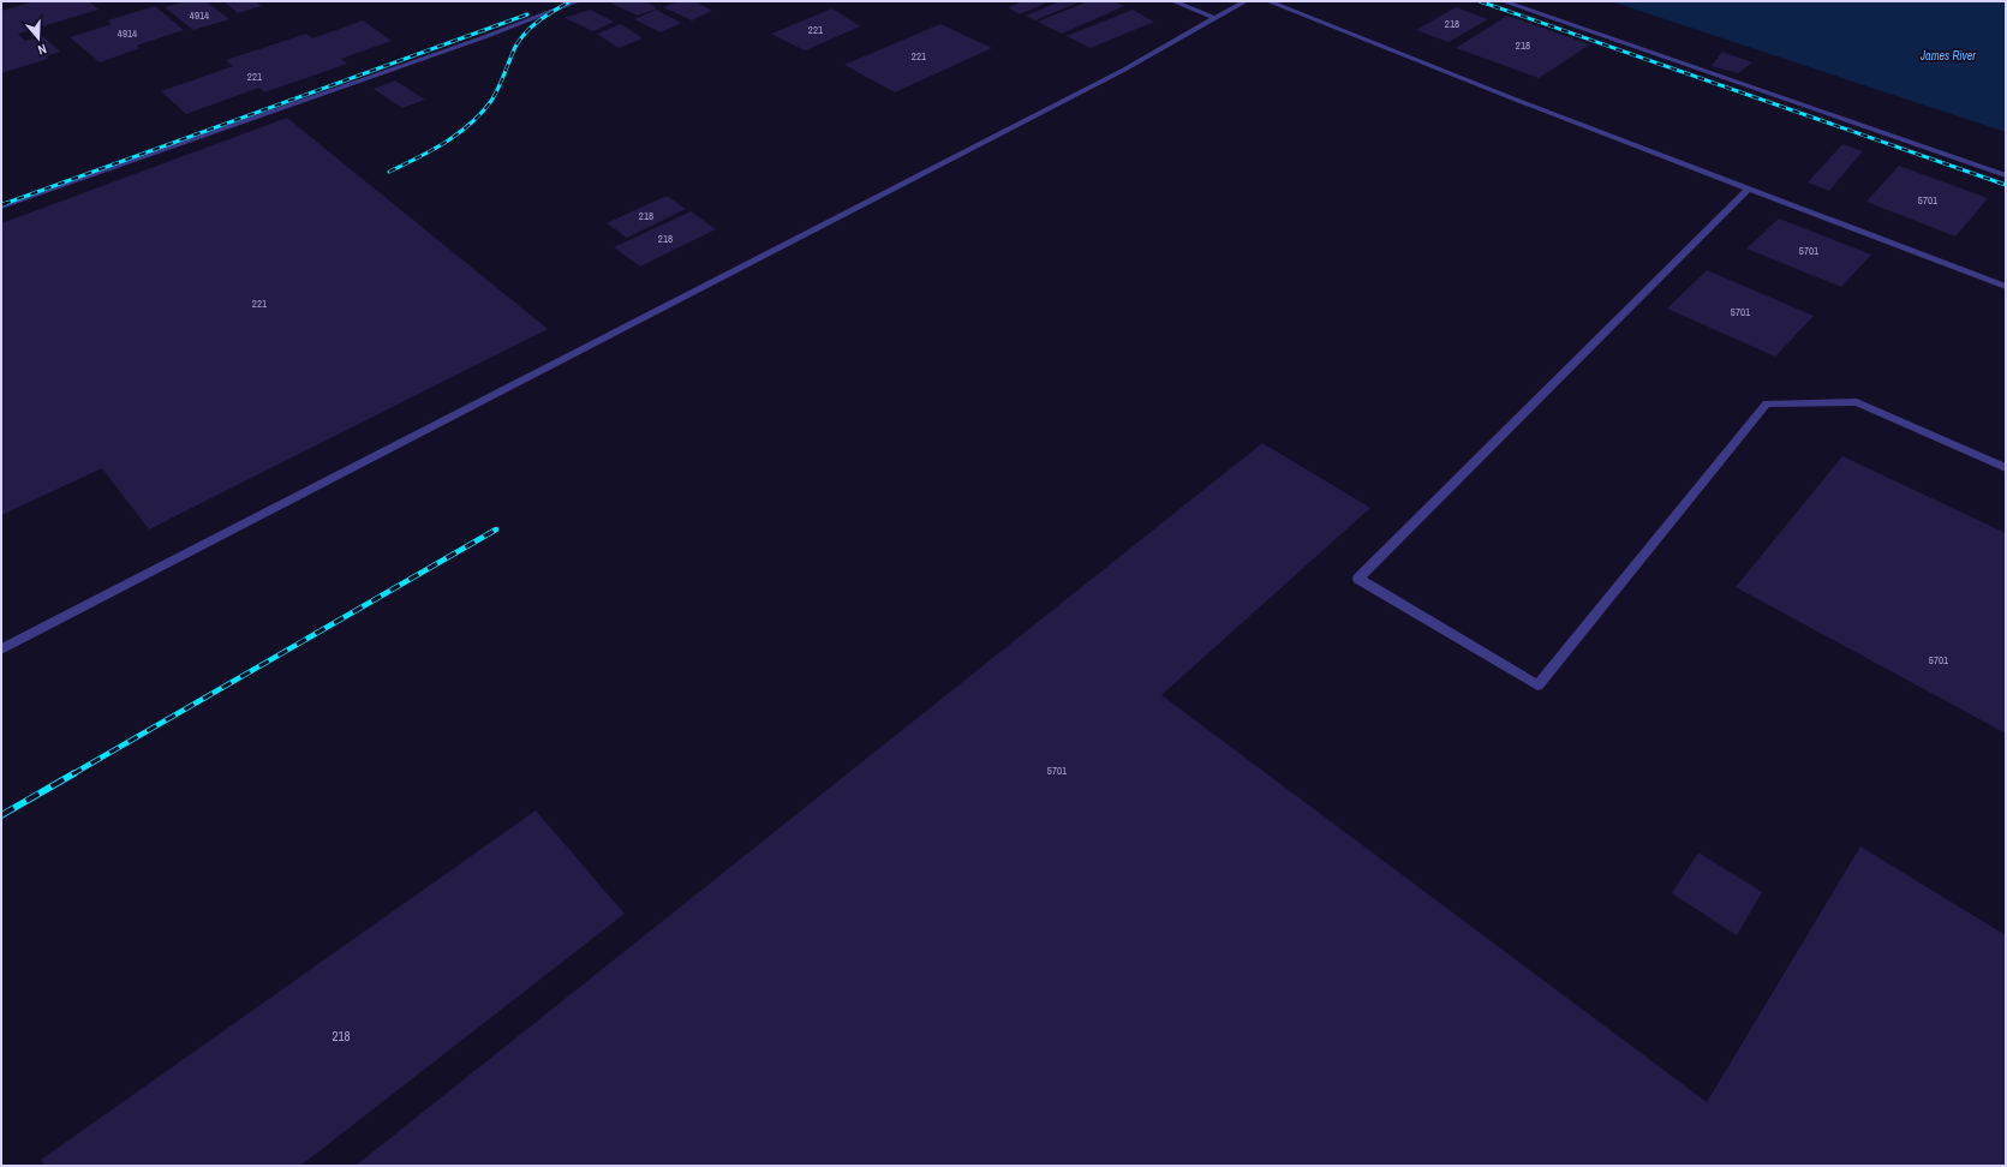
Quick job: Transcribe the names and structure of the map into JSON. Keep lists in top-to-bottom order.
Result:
{
  "water": ["James River"],
  "house_numbers": [
    "4914",
    "218",
    "221",
    "4914",
    "218",
    "221",
    "221",
    "5701",
    "218",
    "218",
    "5701",
    "221",
    "5701",
    "5701",
    "5701",
    "218"
  ],
  "north": "bottom"
}
